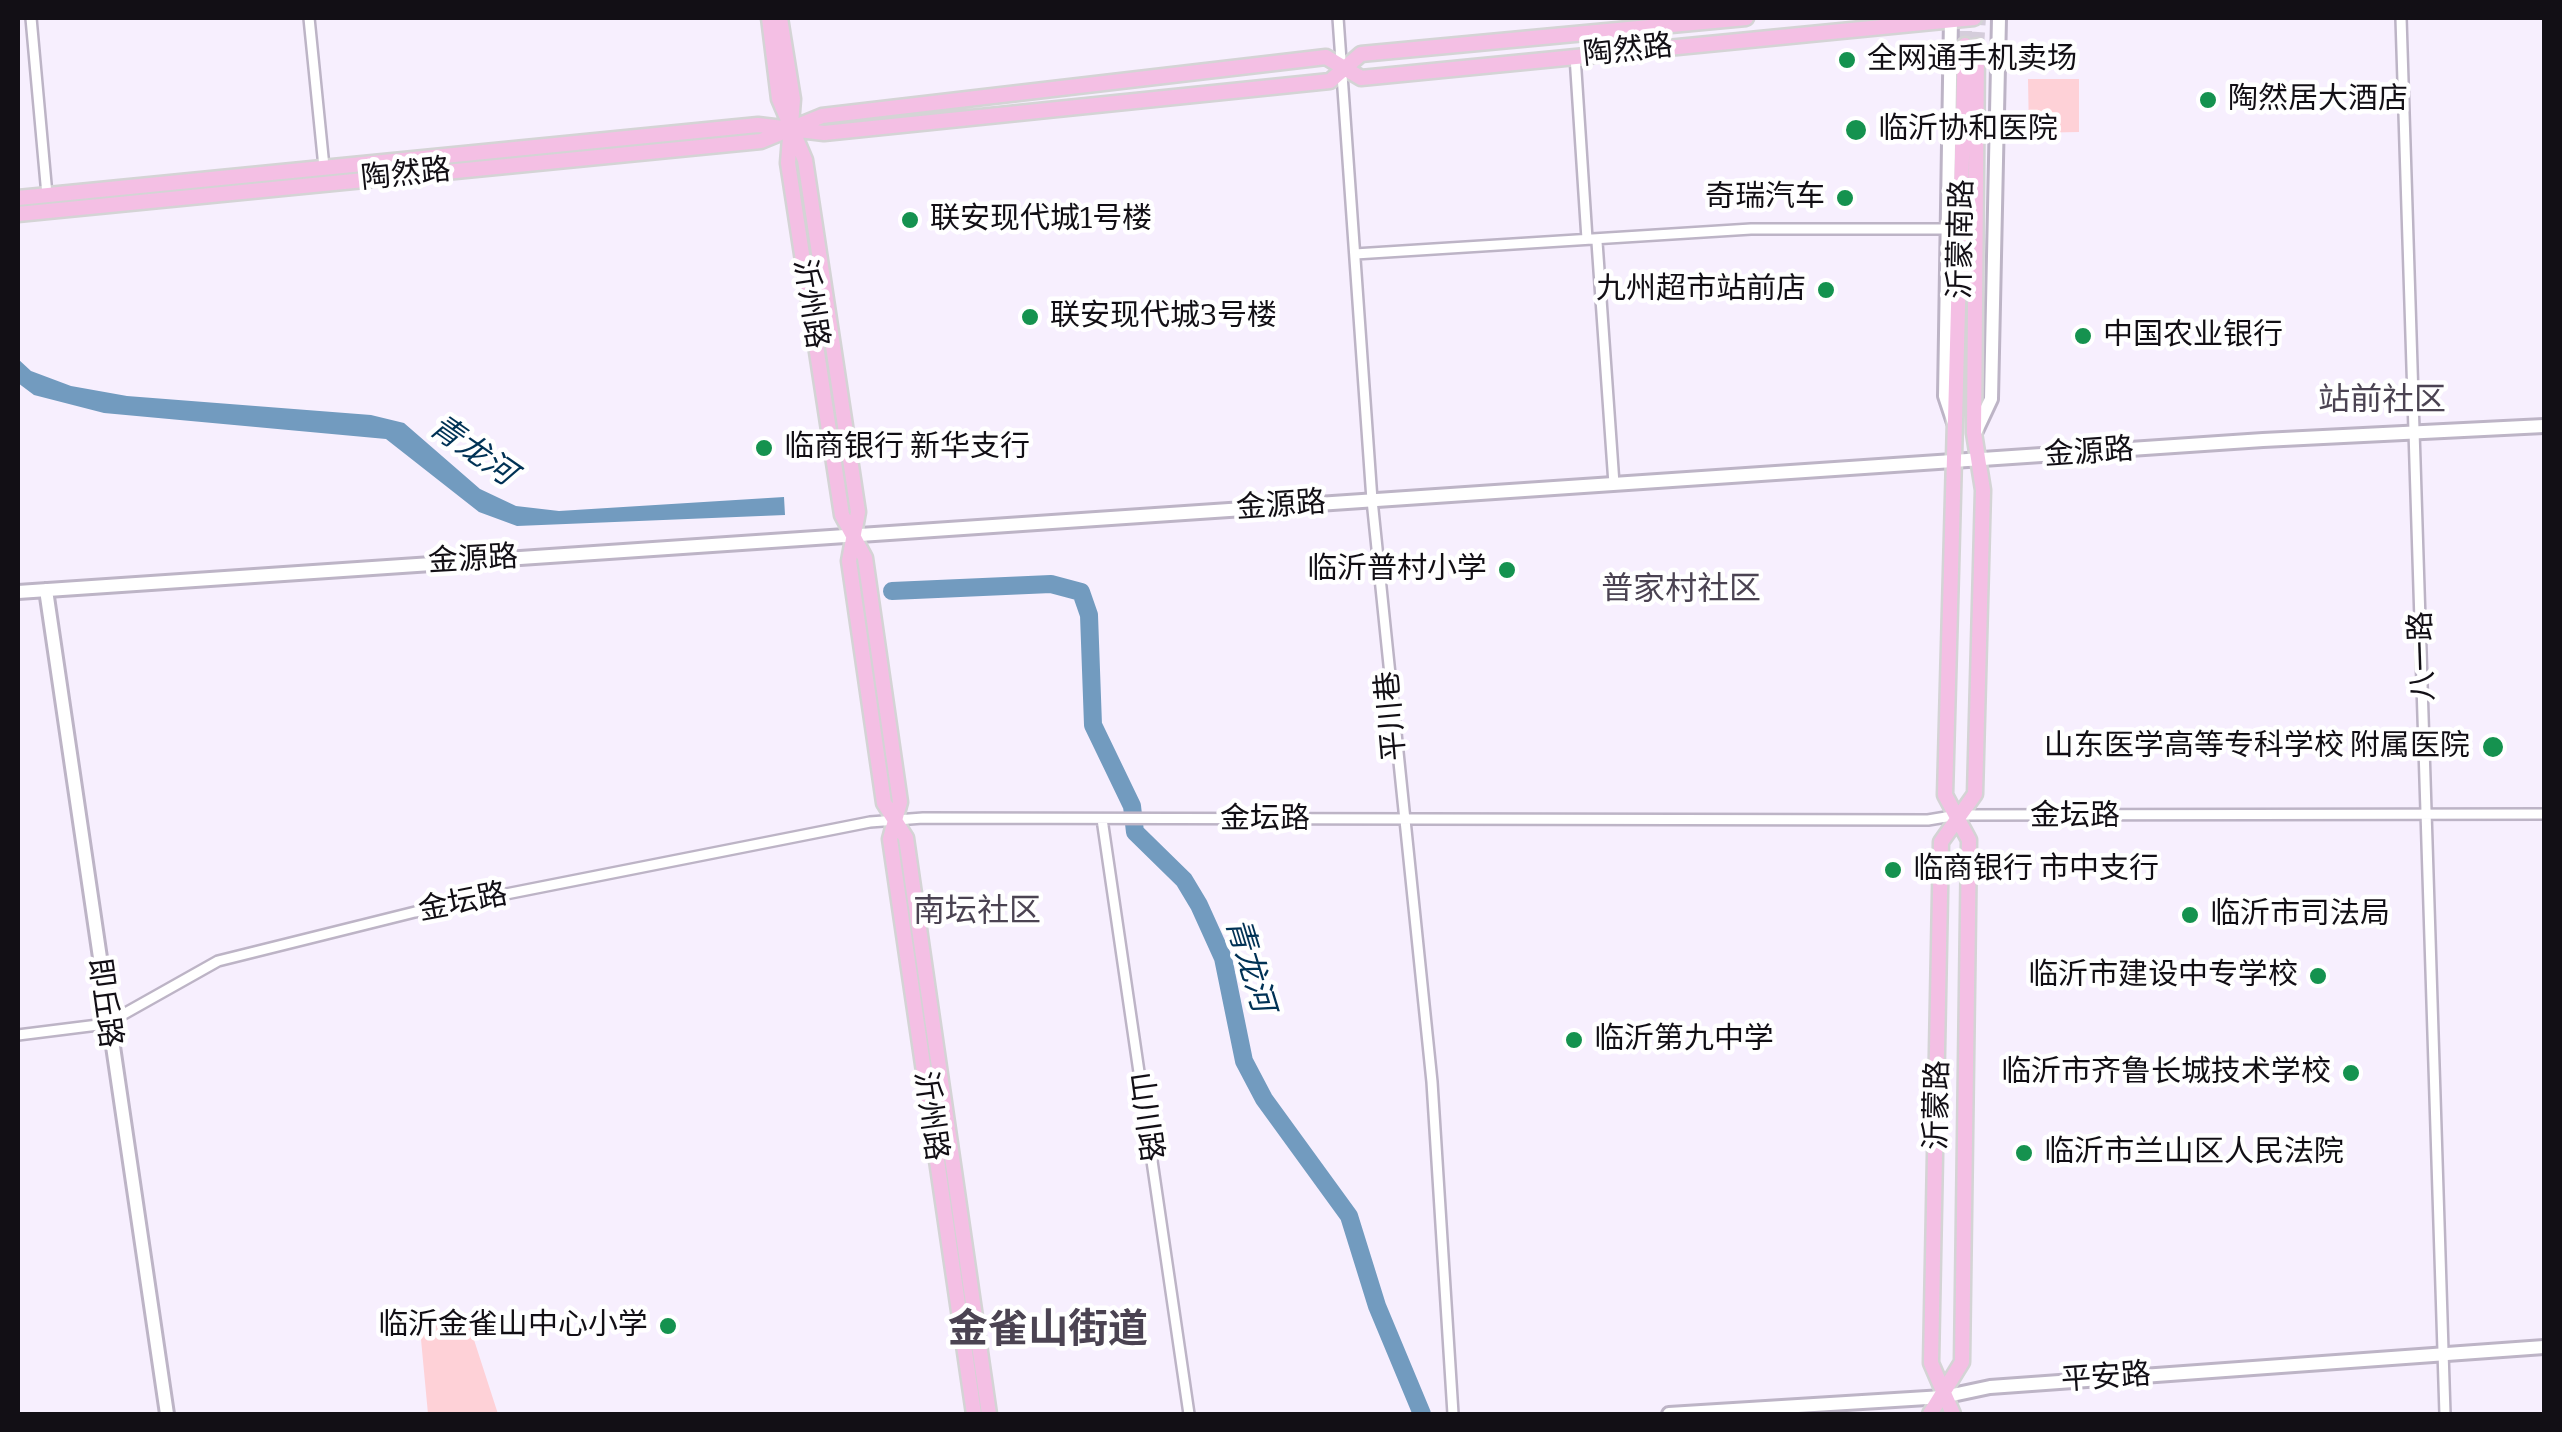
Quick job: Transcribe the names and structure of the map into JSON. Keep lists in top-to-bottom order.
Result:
{
  "streets": {
    "main road": [
      "陶然路",
      "沂蒙南路",
      "沂州路",
      "沂蒙路"
    ],
    "street": [
      "金源路",
      "八一路",
      "平川巷",
      "金坛路",
      "即丘路",
      "山川路",
      "平安路"
    ]
  },
  "crossings": [
    ["陶然路", "沂州路"],
    ["陶然路", "平川巷"],
    ["沂蒙南路", "沂蒙路"],
    ["沂州路", "金源路"],
    ["沂州路", "金坛路"],
    ["金源路", "八一路"],
    ["金源路", "平川巷"],
    ["金源路", "即丘路"],
    ["金源路", "沂蒙路"],
    ["八一路", "金坛路"],
    ["八一路", "平安路"],
    ["平川巷", "金坛路"],
    ["金坛路", "即丘路"],
    ["金坛路", "沂蒙路"],
    ["金坛路", "山川路"],
    ["沂蒙路", "平安路"]
  ],
  "districts": [
    "站前社区",
    "普家村社区",
    "南坛社区",
    "金雀山街道"
  ],
  "water": ["青龙河"],
  "places": [
    "全网通手机卖场",
    "陶然居大酒店",
    "临沂协和医院",
    "奇瑞汽车",
    "联安现代城1号楼",
    "九州超市站前店",
    "联安现代城3号楼",
    "中国农业银行",
    "临商银行 新华支行",
    "临沂普村小学",
    "山东医学高等专科学校 附属医院",
    "临商银行 市中支行",
    "临沂市司法局",
    "临沂市建设中专学校",
    "临沂第九中学",
    "临沂市齐鲁长城技术学校",
    "临沂市兰山区人民法院",
    "临沂金雀山中心小学"
  ]
}
